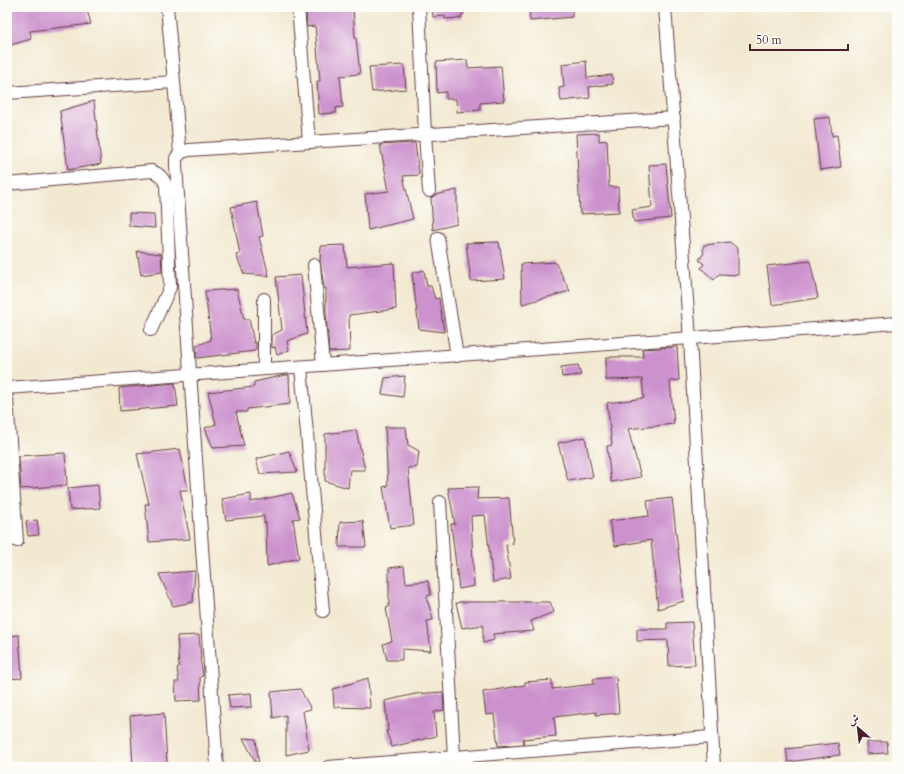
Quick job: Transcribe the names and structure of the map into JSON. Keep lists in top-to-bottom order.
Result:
{
  "scale_bar": "50 m",
  "north": "top left"
}
